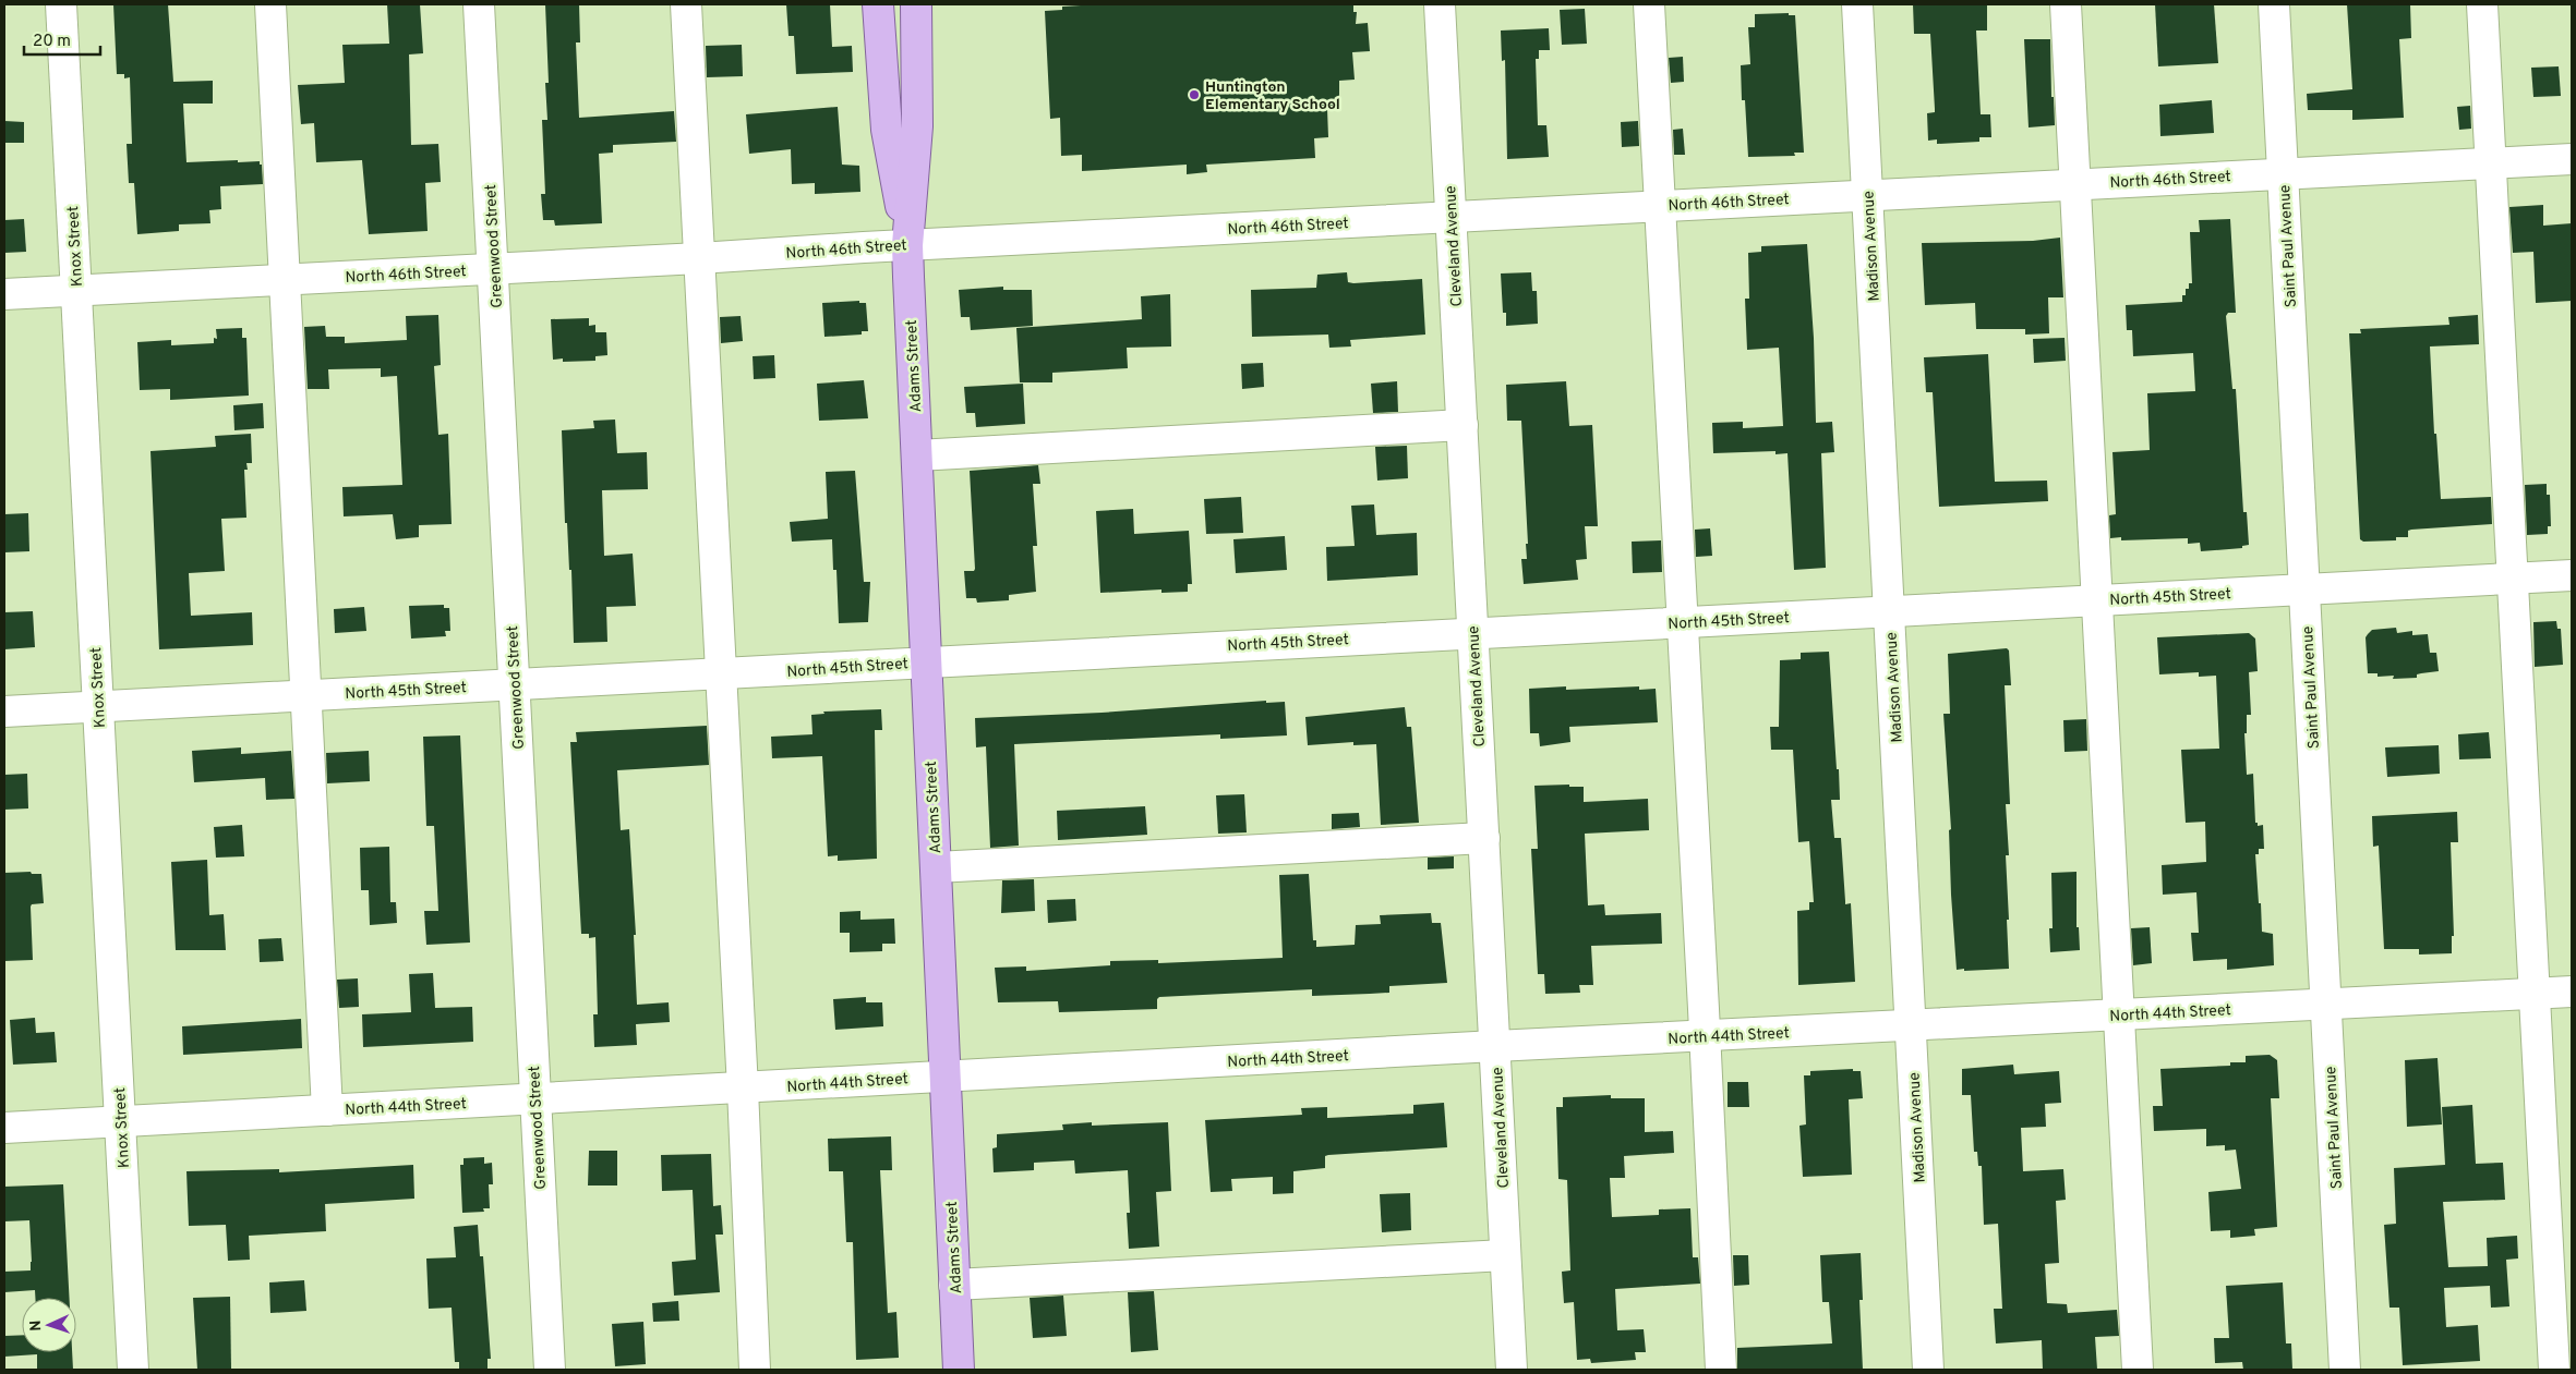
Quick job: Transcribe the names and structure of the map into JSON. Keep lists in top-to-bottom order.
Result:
{
  "streets": {
    "main road": ["Adams Street"],
    "street": [
      "North 46th Street",
      "Knox Street",
      "Greenwood Street",
      "Cleveland Avenue",
      "Madison Avenue",
      "Saint Paul Avenue",
      "North 45th Street",
      "North 44th Street"
    ]
  },
  "crossings": [
    ["North 46th Street", "Knox Street"],
    ["North 46th Street", "Greenwood Street"],
    ["North 46th Street", "Cleveland Avenue"],
    ["North 46th Street", "Madison Avenue"],
    ["North 46th Street", "Saint Paul Avenue"],
    ["North 46th Street", "Adams Street"],
    ["Knox Street", "North 45th Street"],
    ["Knox Street", "North 44th Street"],
    ["Greenwood Street", "North 45th Street"],
    ["Greenwood Street", "North 44th Street"],
    ["Cleveland Avenue", "North 45th Street"],
    ["Cleveland Avenue", "North 44th Street"],
    ["Madison Avenue", "North 45th Street"],
    ["Madison Avenue", "North 44th Street"],
    ["Saint Paul Avenue", "North 45th Street"],
    ["Saint Paul Avenue", "North 44th Street"],
    ["Adams Street", "North 45th Street"],
    ["Adams Street", "North 44th Street"]
  ],
  "places": ["Huntington Elementary School"],
  "scale_bar": "20 m",
  "north": "left"
}
